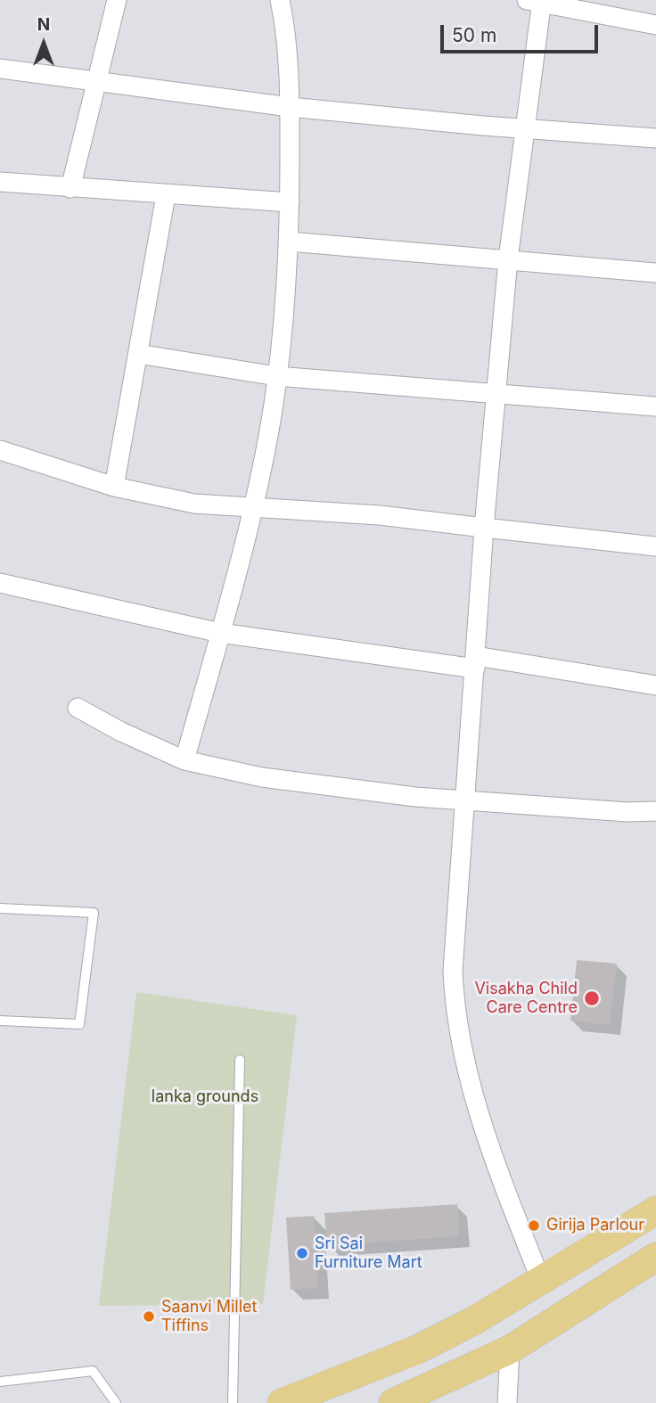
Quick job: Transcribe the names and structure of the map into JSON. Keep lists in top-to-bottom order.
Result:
{
  "parks": ["lanka grounds"],
  "places": [
    "Visakha Child Care Centre",
    "Girija Parlour",
    "Sri Sai Furniture Mart",
    "Saanvi Millet Tiffins"
  ],
  "scale_bar": "50 m",
  "north": "top"
}
